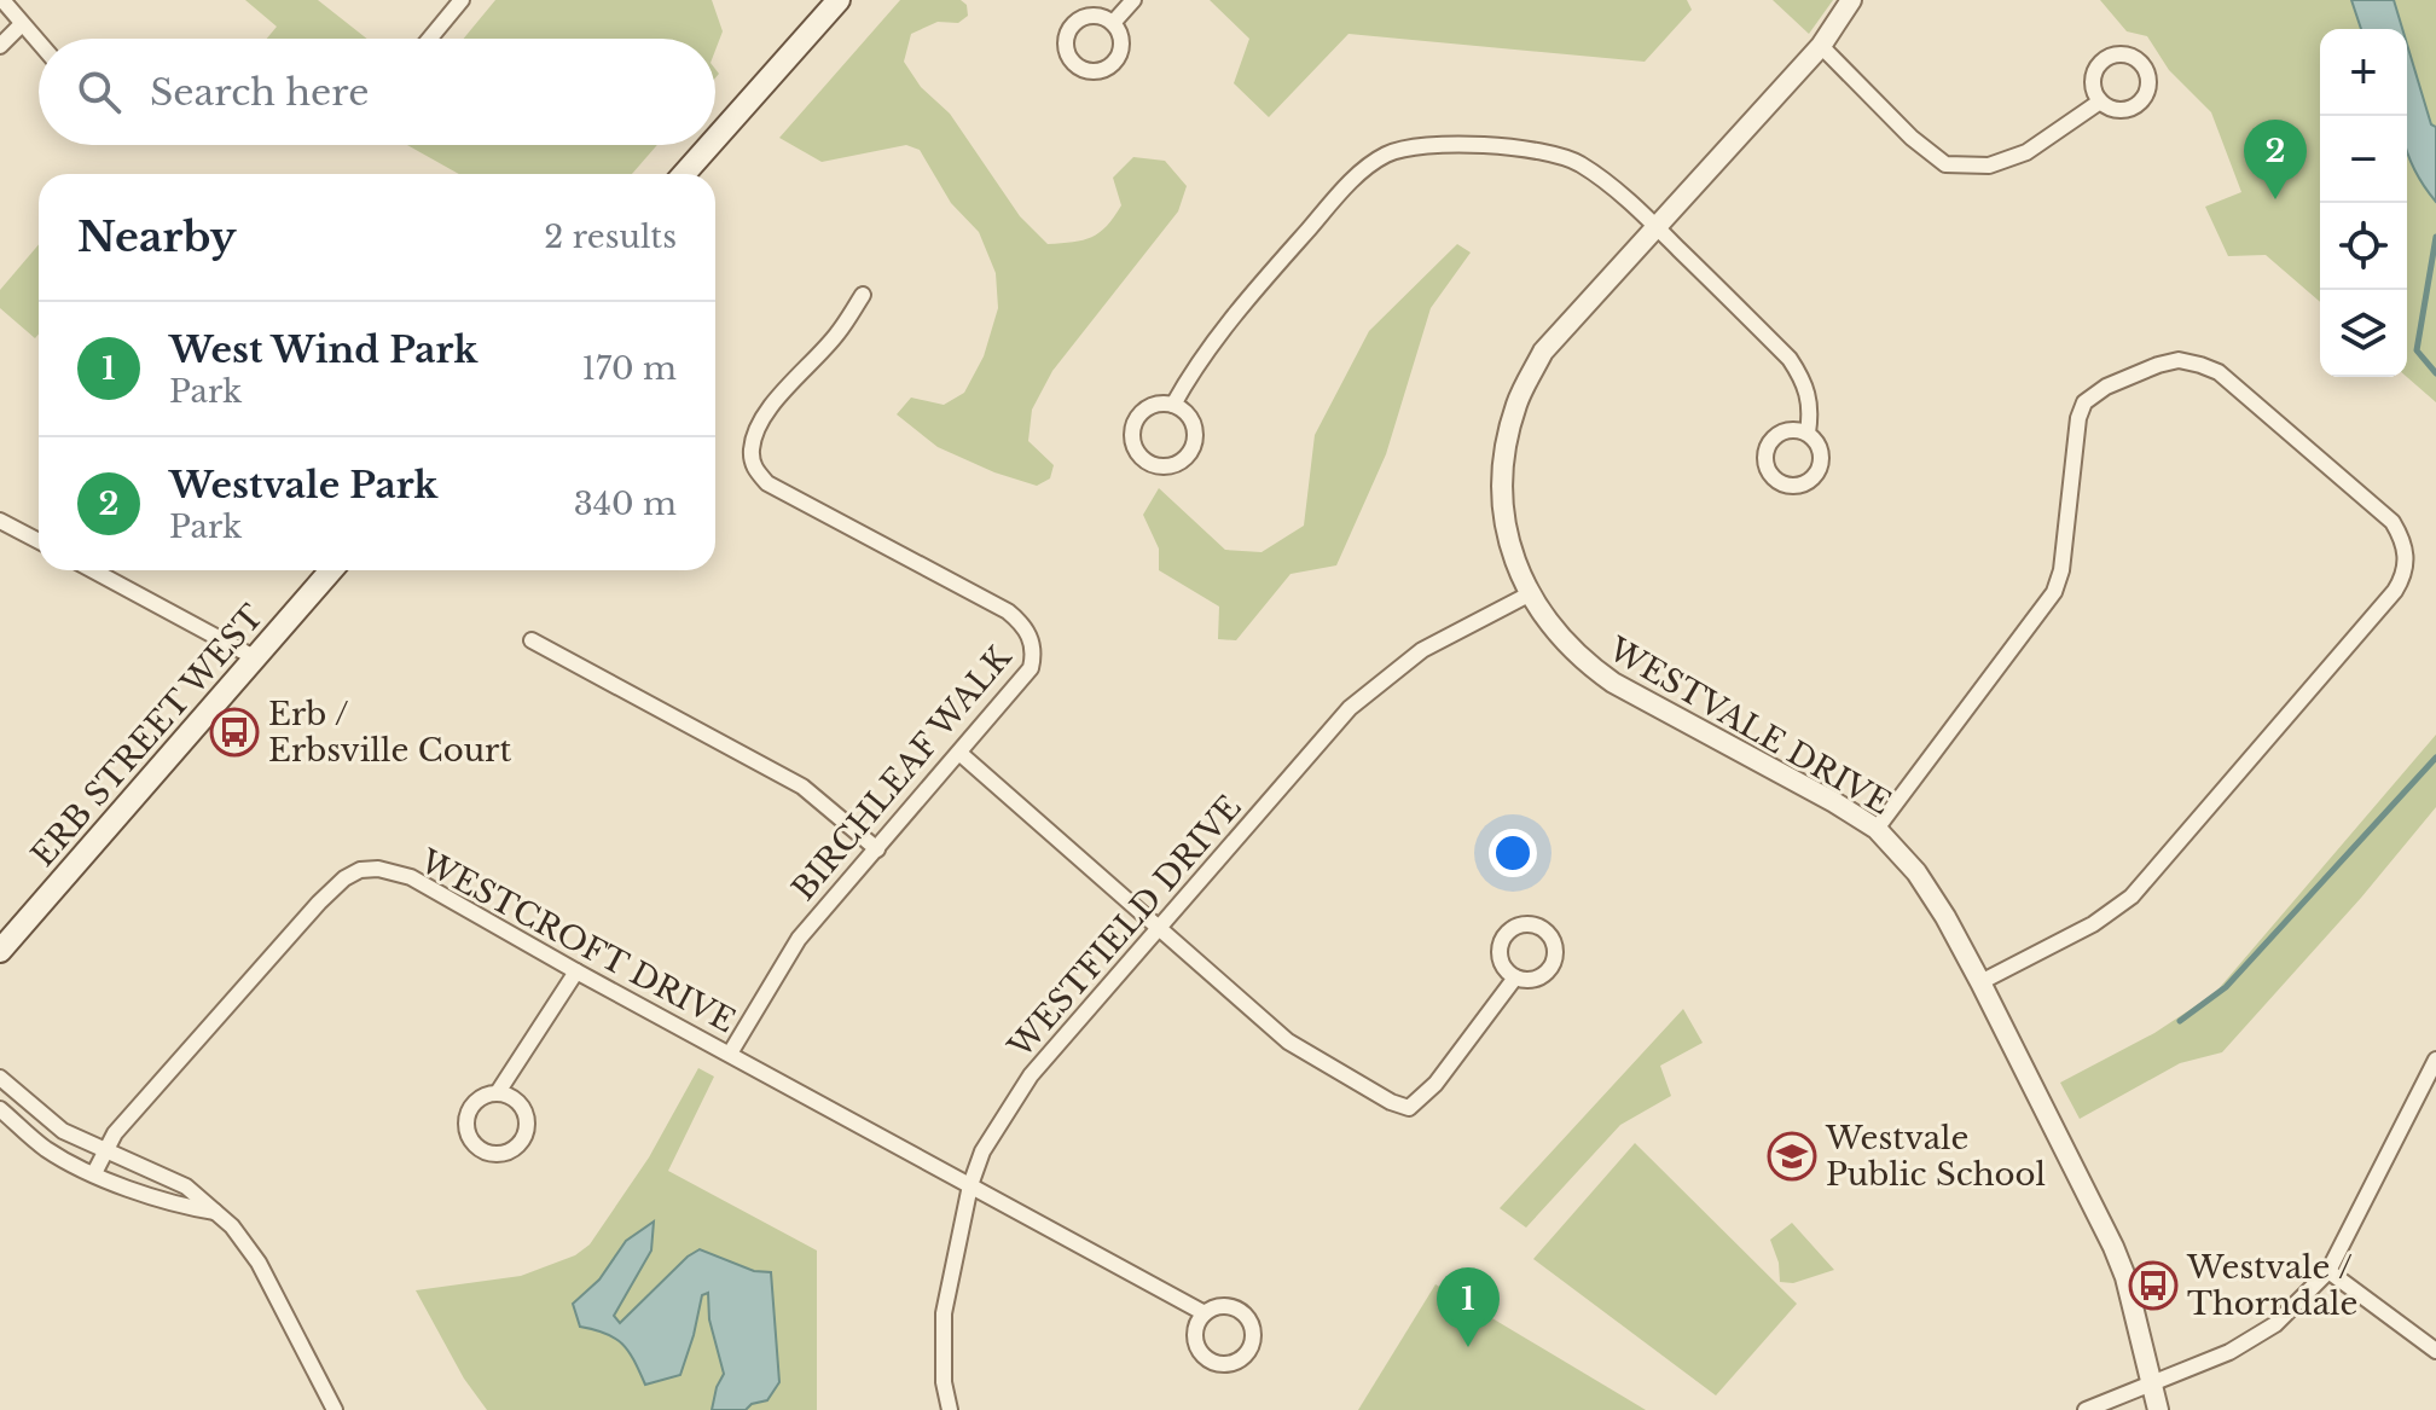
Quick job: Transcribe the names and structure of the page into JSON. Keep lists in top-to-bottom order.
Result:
{
  "streets": {
    "main road": ["ERB STREET WEST"],
    "street": [
      "WESTVALE DRIVE",
      "BIRCHLEAF WALK",
      "WESTFIELD DRIVE",
      "WESTCROFT DRIVE"
    ]
  },
  "crossings": [
    ["WESTVALE DRIVE", "WESTFIELD DRIVE"],
    ["BIRCHLEAF WALK", "WESTCROFT DRIVE"],
    ["WESTFIELD DRIVE", "WESTCROFT DRIVE"]
  ],
  "places": {
    "bus stop": ["Erb / Erbsville Court", "Westvale / Thorndale"],
    "school or university": ["Westvale Public School"]
  },
  "page": {
    "map_buttons": ["+", "−"],
    "search": "Search here",
    "pins": ["2", "1"],
    "heading": ["Nearby", "2 results"],
    "list": [
      {
        "mark": "1",
        "name": "West Wind Park",
        "note": "Park",
        "value": "170 m"
      },
      {
        "mark": "2",
        "name": "Westvale Park",
        "note": "Park",
        "value": "340 m"
      }
    ]
  }
}
